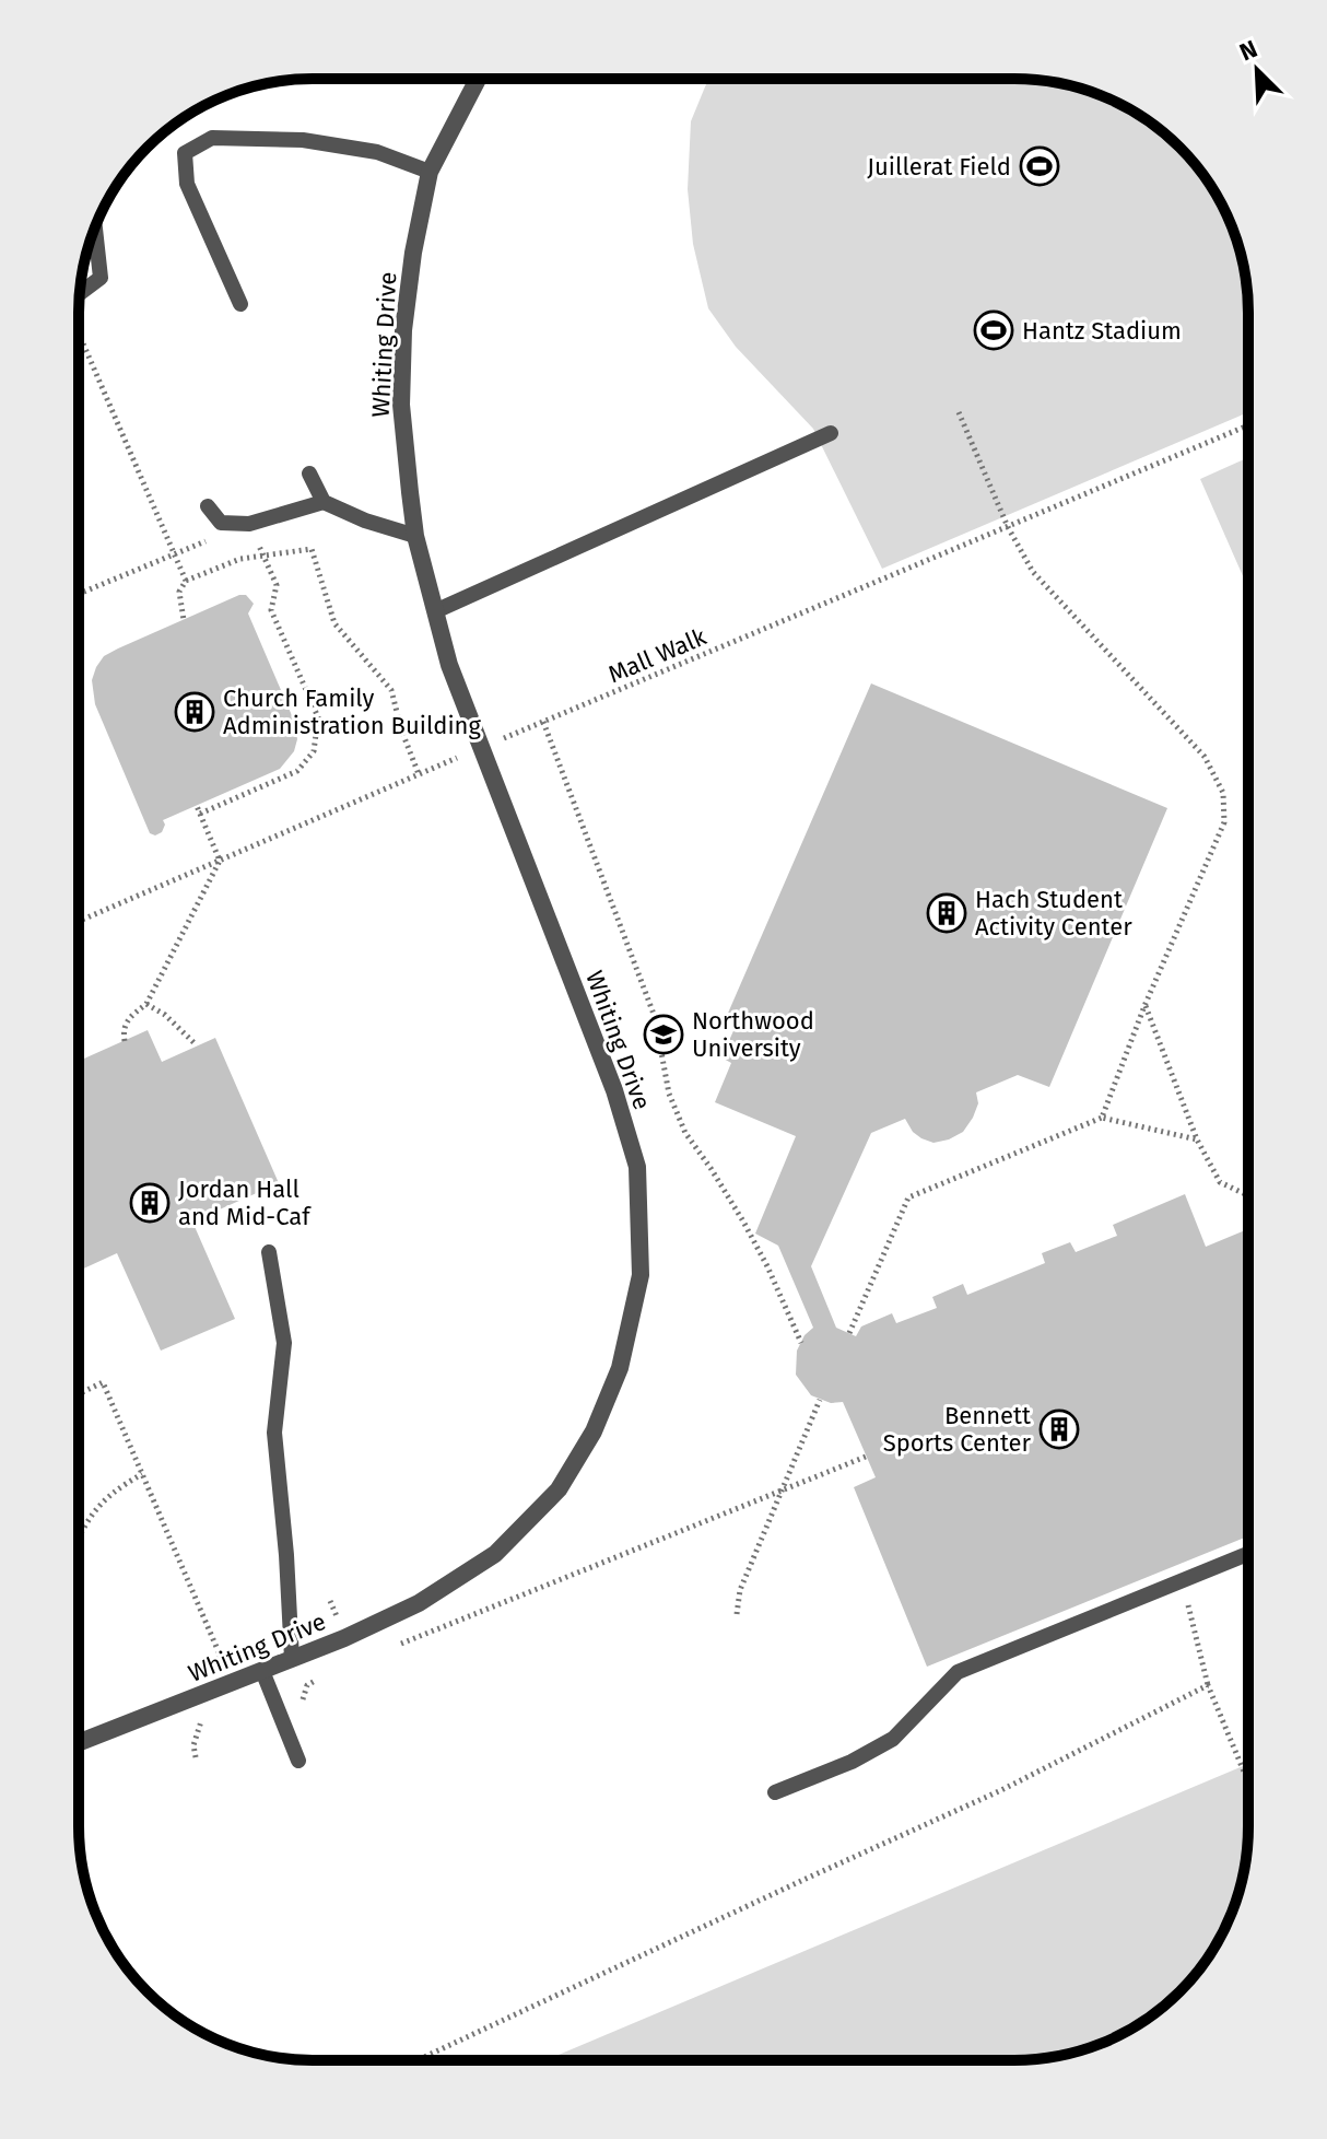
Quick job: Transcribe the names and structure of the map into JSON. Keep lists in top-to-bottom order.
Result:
{
  "streets": {
    "street": ["Whiting Drive"],
    "path": ["Mall Walk"]
  },
  "crossings": [
    ["Whiting Drive", "Mall Walk"]
  ],
  "places": {
    "sports": ["Juillerat Field", "Hantz Stadium"],
    "building": [
      "Church Family Administration Building",
      "Hach Student Activity Center",
      "Jordan Hall and Mid-Caf",
      "Bennett Sports Center"
    ],
    "school or university": ["Northwood University"]
  },
  "north": "top left"
}
